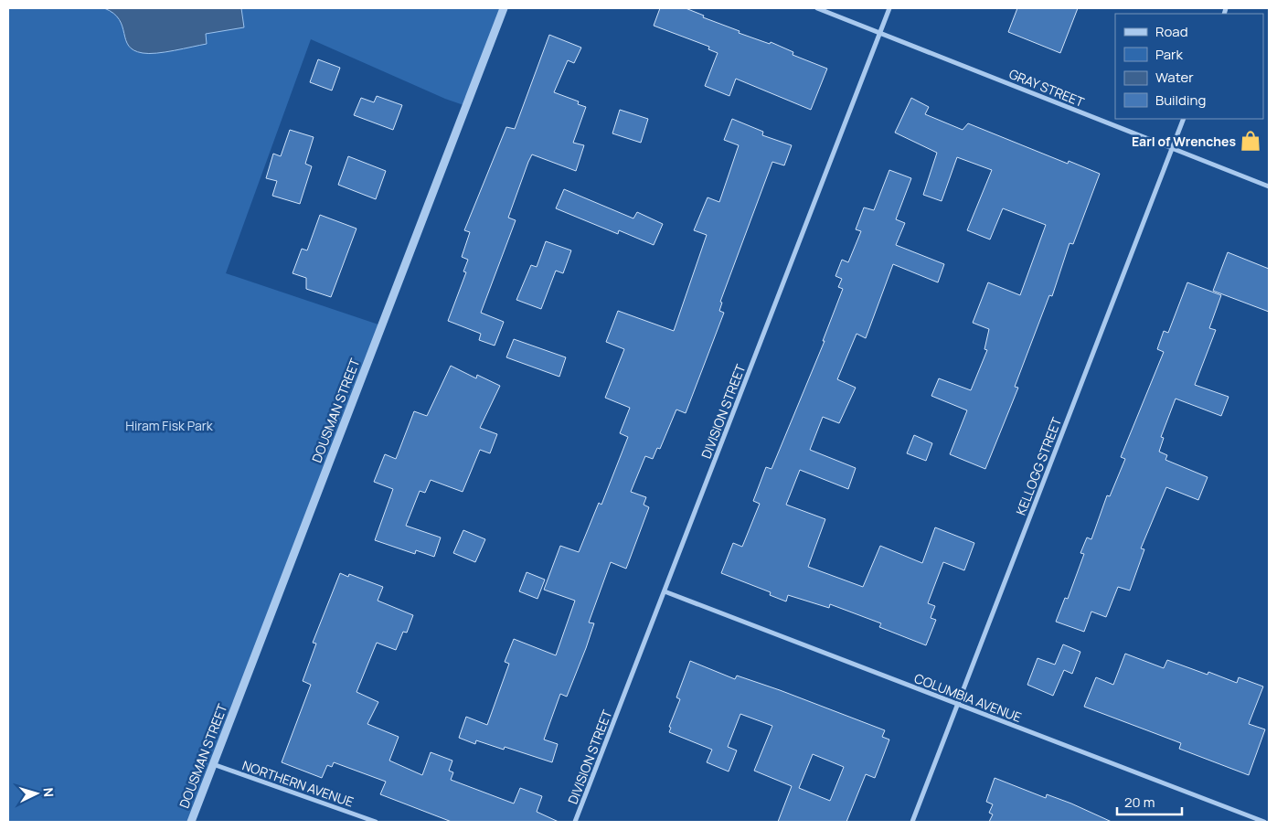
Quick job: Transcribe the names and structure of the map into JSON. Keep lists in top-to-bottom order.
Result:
{
  "streets": {
    "street": [
      "GRAY STREET",
      "DOUSMAN STREET",
      "DIVISION STREET",
      "KELLOGG STREET",
      "COLUMBIA AVENUE",
      "NORTHERN AVENUE"
    ]
  },
  "crossings": [
    ["GRAY STREET", "DIVISION STREET"],
    ["GRAY STREET", "KELLOGG STREET"],
    ["DOUSMAN STREET", "NORTHERN AVENUE"],
    ["DIVISION STREET", "COLUMBIA AVENUE"],
    ["KELLOGG STREET", "COLUMBIA AVENUE"]
  ],
  "parks": ["Hiram Fisk Park"],
  "places": {
    "shop": ["Earl of Wrenches"]
  },
  "legend": [
    "Road",
    "Park",
    "Water",
    "Building"
  ],
  "scale_bar": "20 m",
  "north": "right"
}
